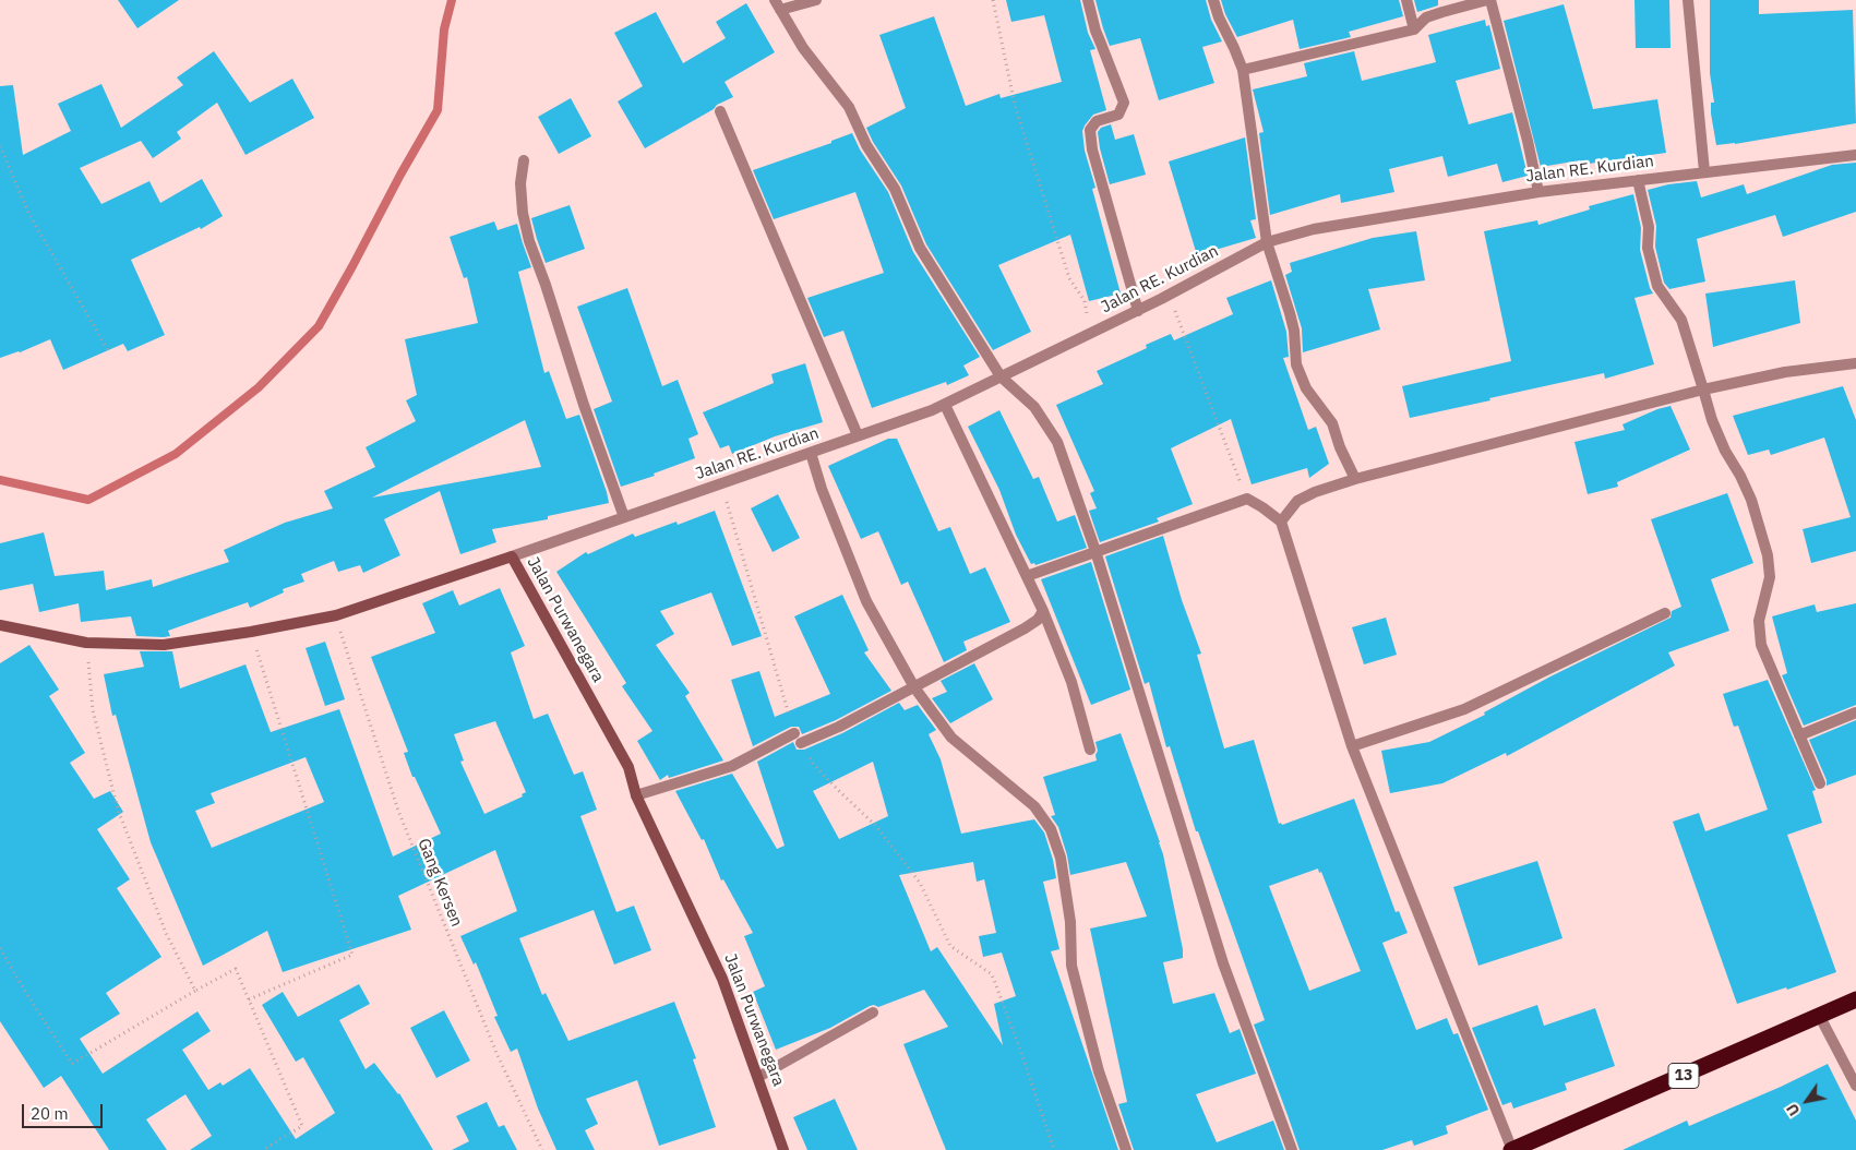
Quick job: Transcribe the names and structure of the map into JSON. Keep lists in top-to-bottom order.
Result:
{
  "streets": {
    "highway": ["13"],
    "street": ["Jalan RE. Kurdian", "Jalan Purwanegara"],
    "path": ["Gang Kersen"]
  },
  "crossings": [
    ["Jalan RE. Kurdian", "Jalan Purwanegara"],
    ["Jalan Purwanegara", "Gang Kersen"]
  ],
  "scale_bar": "20 m",
  "north": "bottom left"
}
